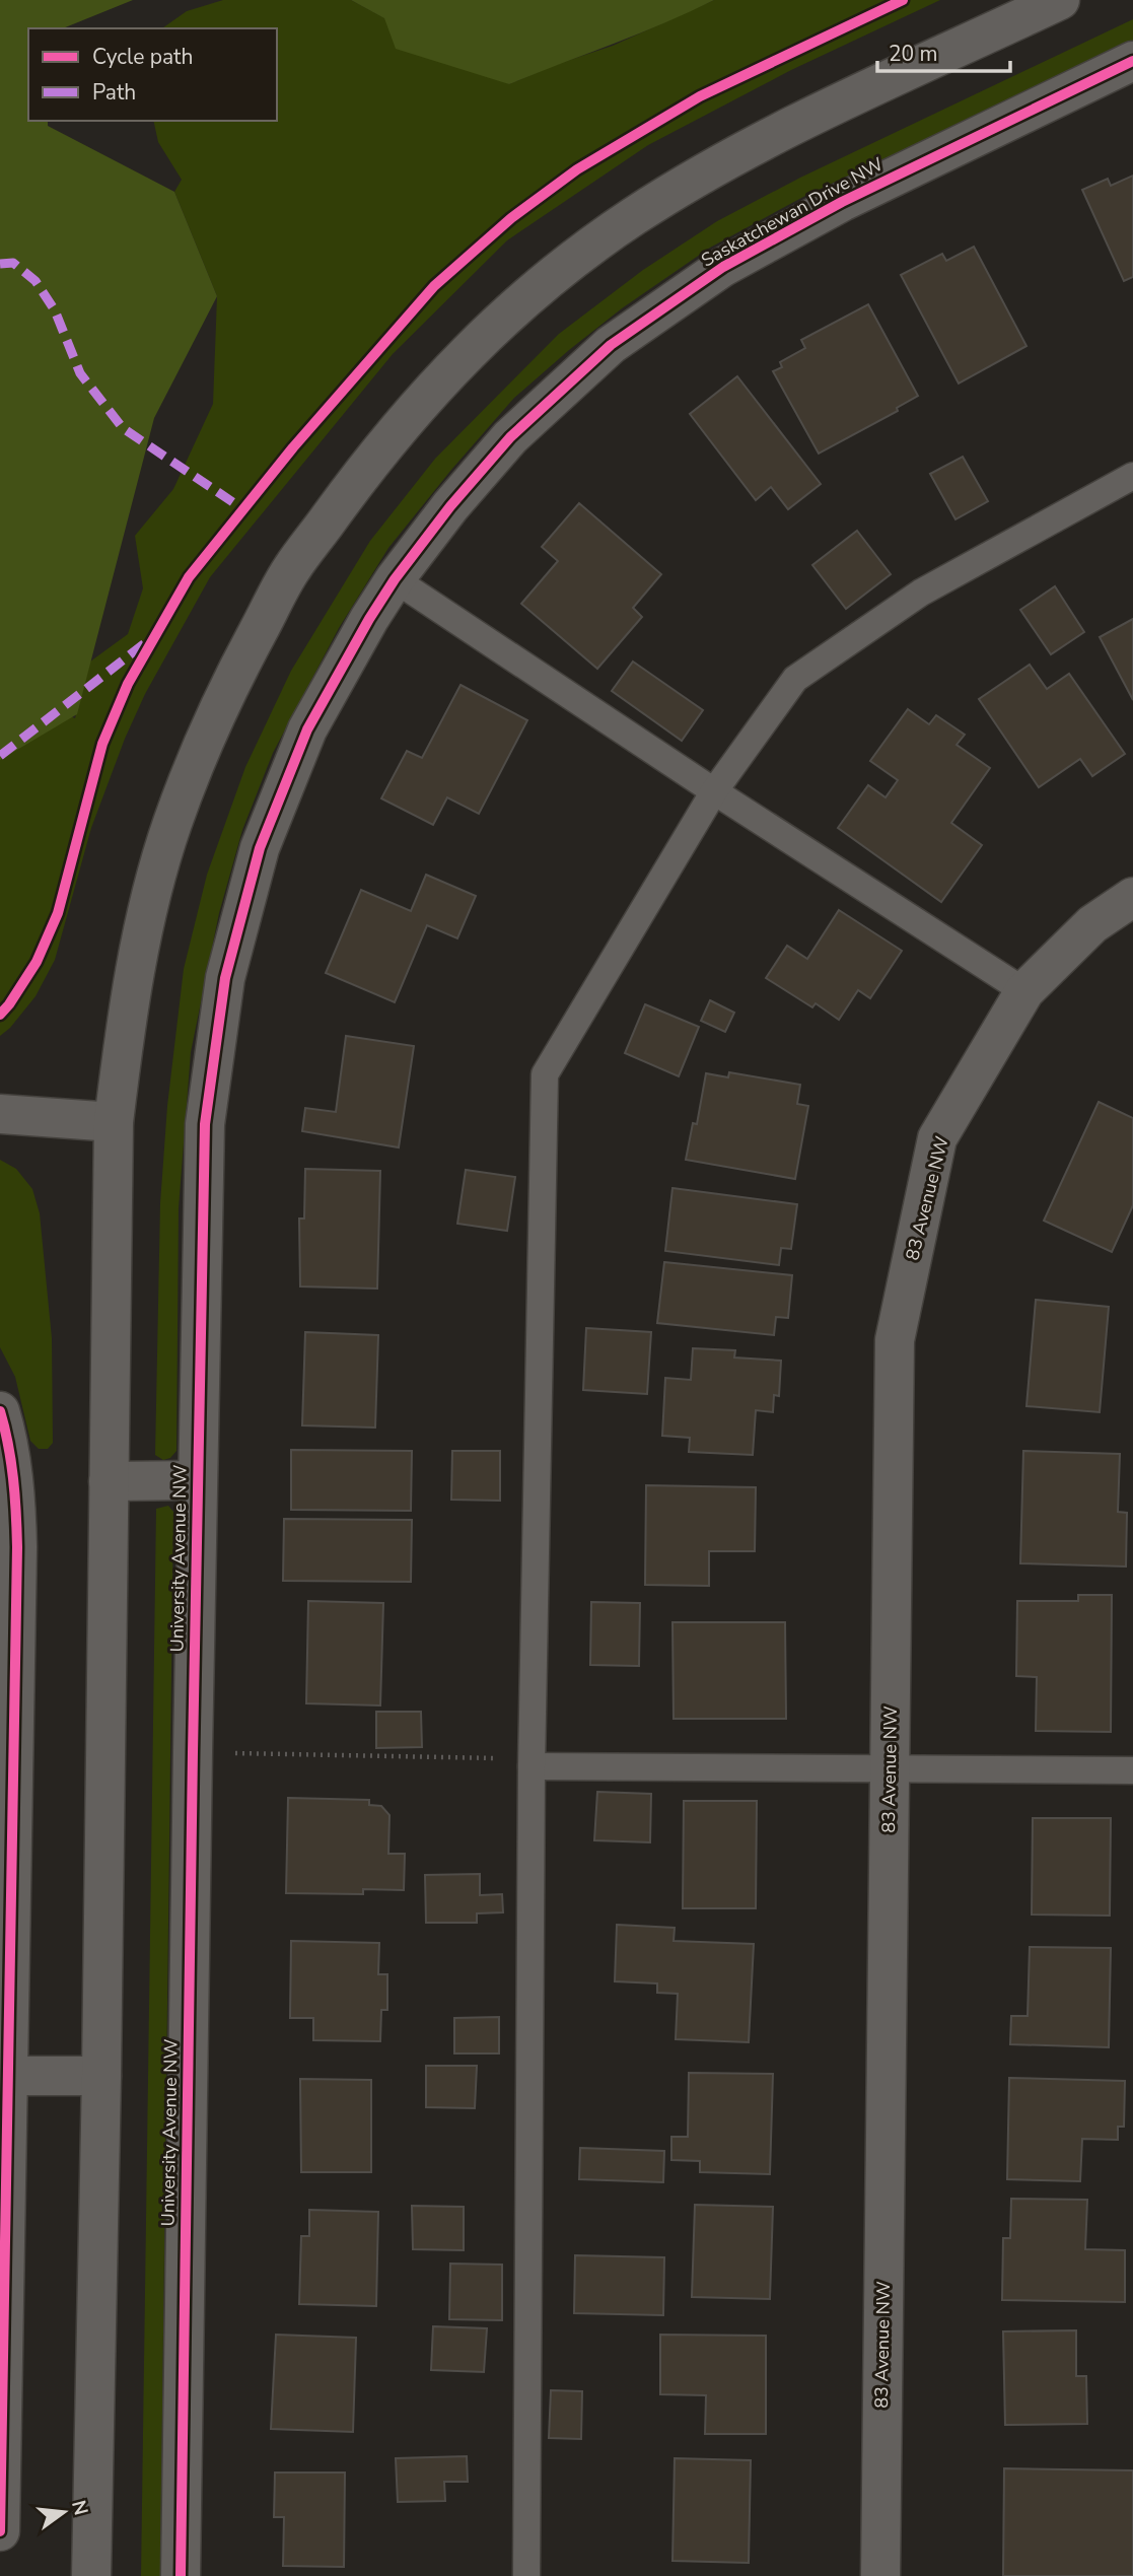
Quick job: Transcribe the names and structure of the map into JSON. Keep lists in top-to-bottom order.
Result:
{
  "streets": {
    "street": ["Saskatchewan Drive NW", "83 Avenue NW", "University Avenue NW"]
  },
  "crossings": [
    ["Saskatchewan Drive NW", "University Avenue NW"]
  ],
  "legend": ["Cycle path", "Path"],
  "scale_bar": "20 m",
  "north": "right"
}
